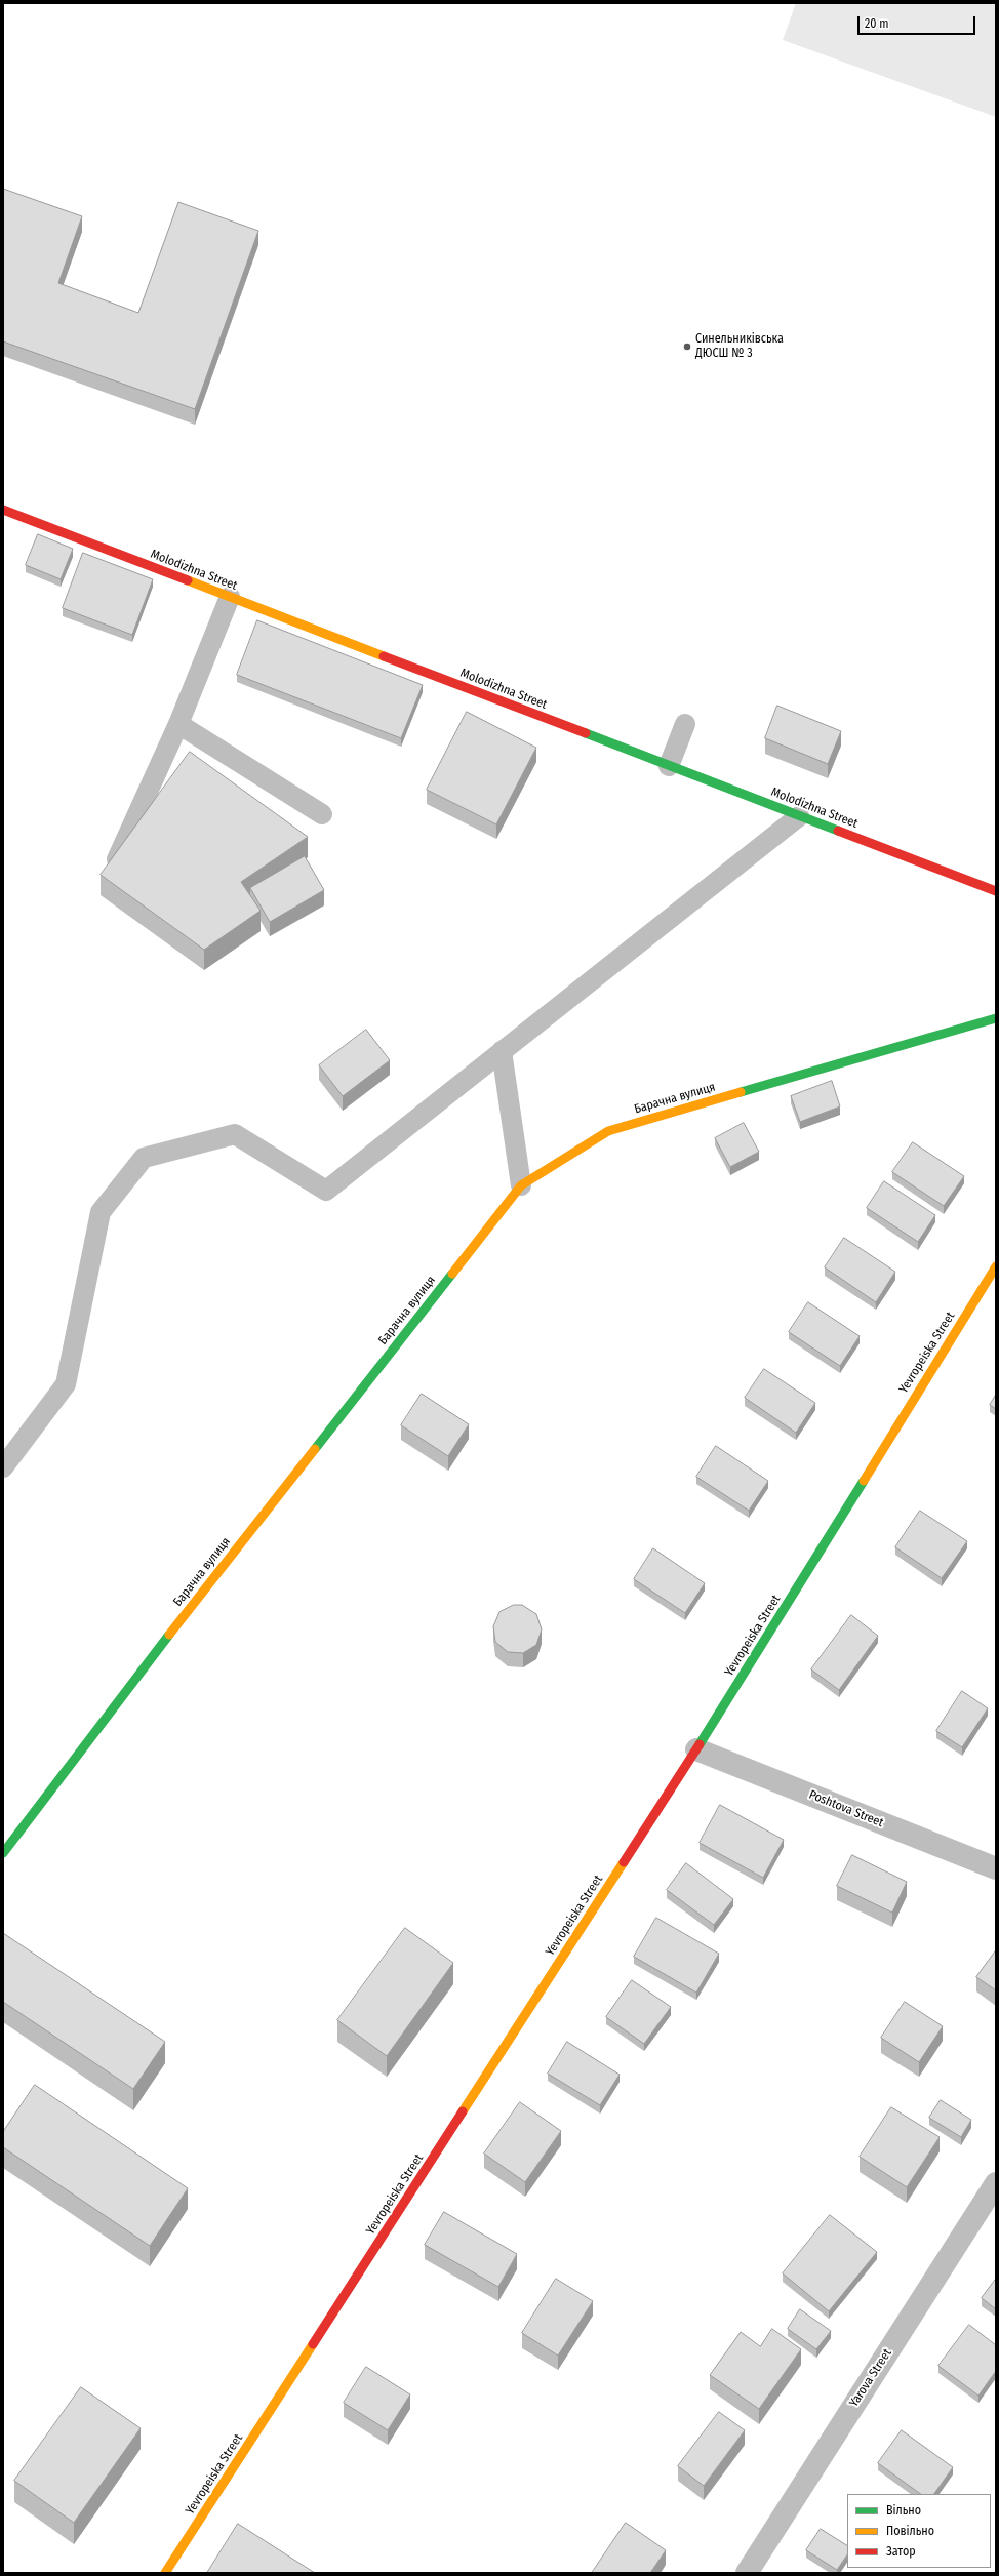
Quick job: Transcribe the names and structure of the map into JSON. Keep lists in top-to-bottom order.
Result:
{
  "streets": {
    "street": [
      "Molodizhna Street",
      "Барачна вулиця",
      "Yevropeiska Street",
      "Poshtova Street",
      "Yarova Street"
    ]
  },
  "crossings": [
    ["Yevropeiska Street", "Poshtova Street"]
  ],
  "places": ["Синельниківська ДЮСШ № 3"],
  "legend": ["Вільно", "Повільно", "Затор"],
  "scale_bar": "20 m"
}
